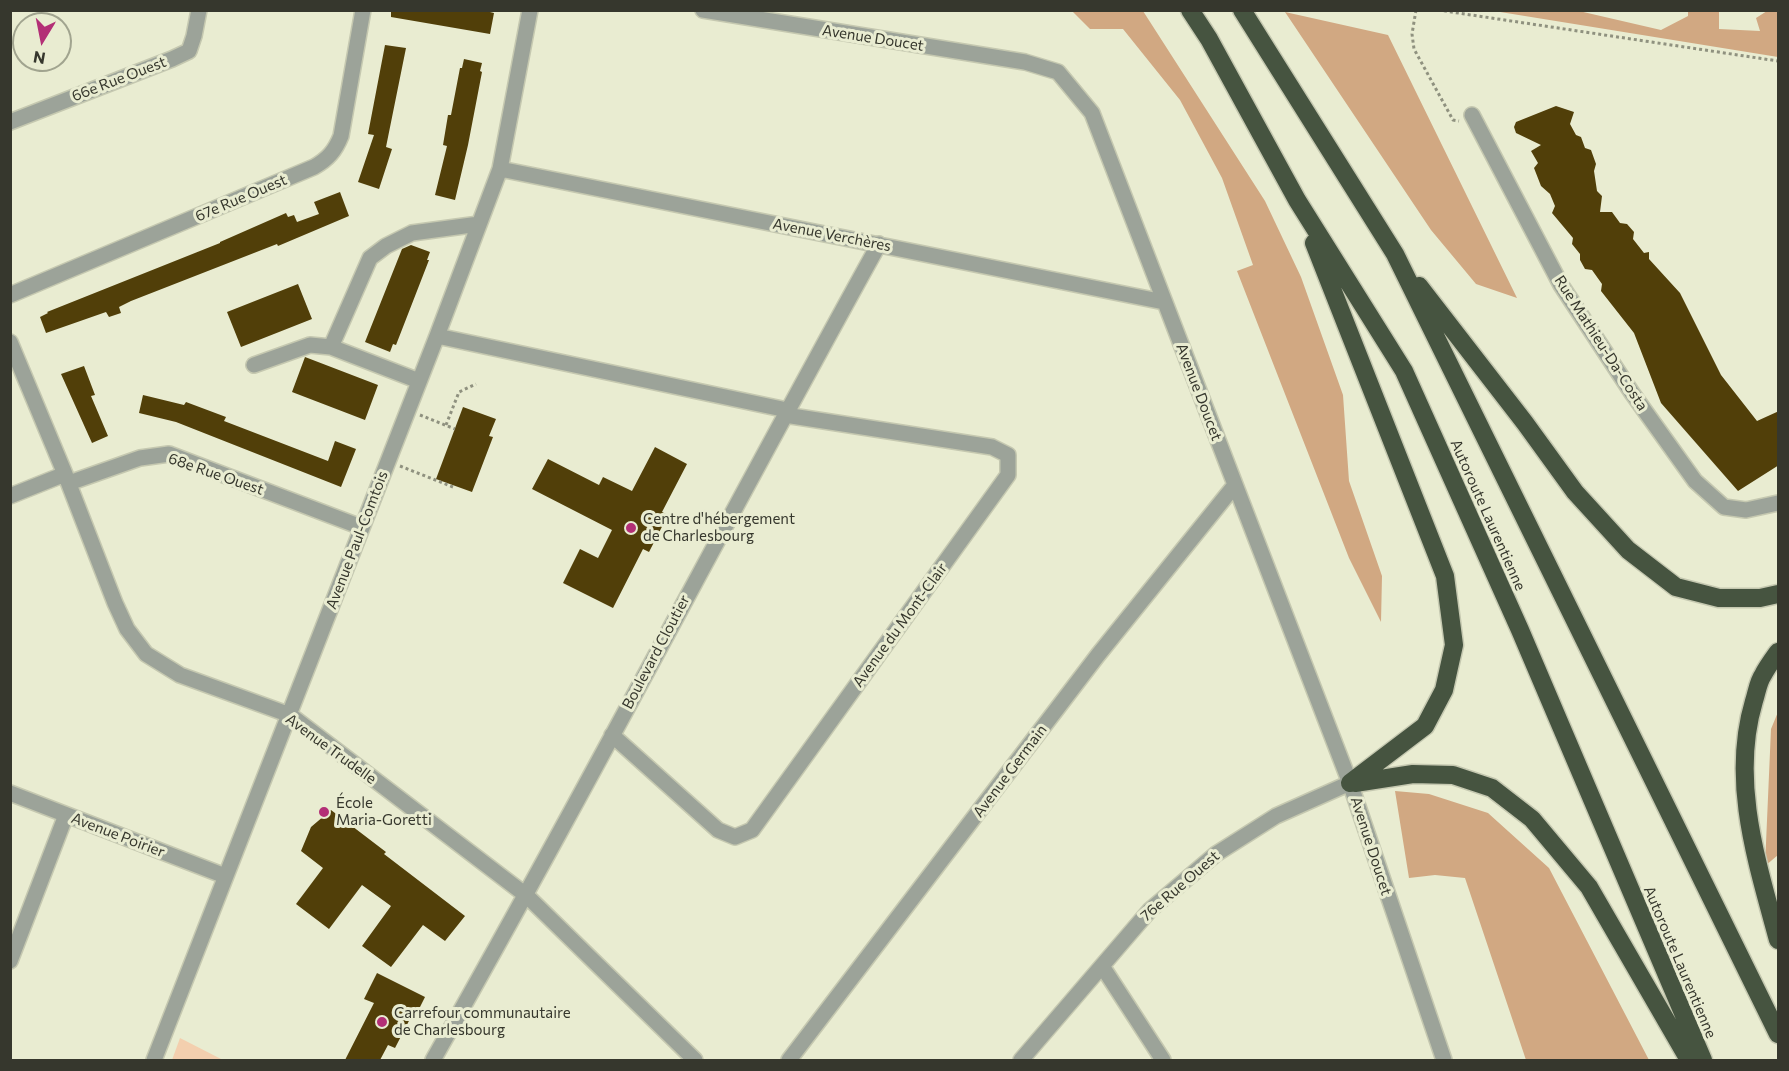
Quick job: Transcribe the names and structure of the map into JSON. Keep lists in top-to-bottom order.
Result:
{
  "streets": {
    "highway": ["Autoroute Laurentienne"],
    "street": [
      "Avenue Doucet",
      "66e Rue Ouest",
      "67e Rue Ouest",
      "Avenue Verchères",
      "Rue Mathieu-Da-Costa",
      "68e Rue Ouest",
      "Avenue Paul-Comtois",
      "Avenue du Mont-Clair",
      "Boulevard Cloutier",
      "Avenue Trudelle",
      "Avenue Germain",
      "Avenue Poirier",
      "76e Rue Ouest"
    ]
  },
  "crossings": [
    ["Avenue Doucet", "Avenue Verchères"],
    ["Avenue Doucet", "Avenue Germain"],
    ["Avenue Doucet", "76e Rue Ouest"],
    ["Avenue Verchères", "Avenue Paul-Comtois"],
    ["Avenue Verchères", "Boulevard Cloutier"],
    ["68e Rue Ouest", "Avenue Paul-Comtois"],
    ["68e Rue Ouest", "Avenue Trudelle"],
    ["Avenue Paul-Comtois", "Avenue du Mont-Clair"],
    ["Avenue Paul-Comtois", "Avenue Trudelle"],
    ["Avenue Paul-Comtois", "Avenue Poirier"],
    ["Avenue du Mont-Clair", "Boulevard Cloutier"],
    ["Boulevard Cloutier", "Avenue Trudelle"]
  ],
  "places": ["Centre d'hébergement de Charlesbourg", "École Maria-Goretti", "Carrefour communautaire de Charlesbourg"],
  "north": "bottom"
}
